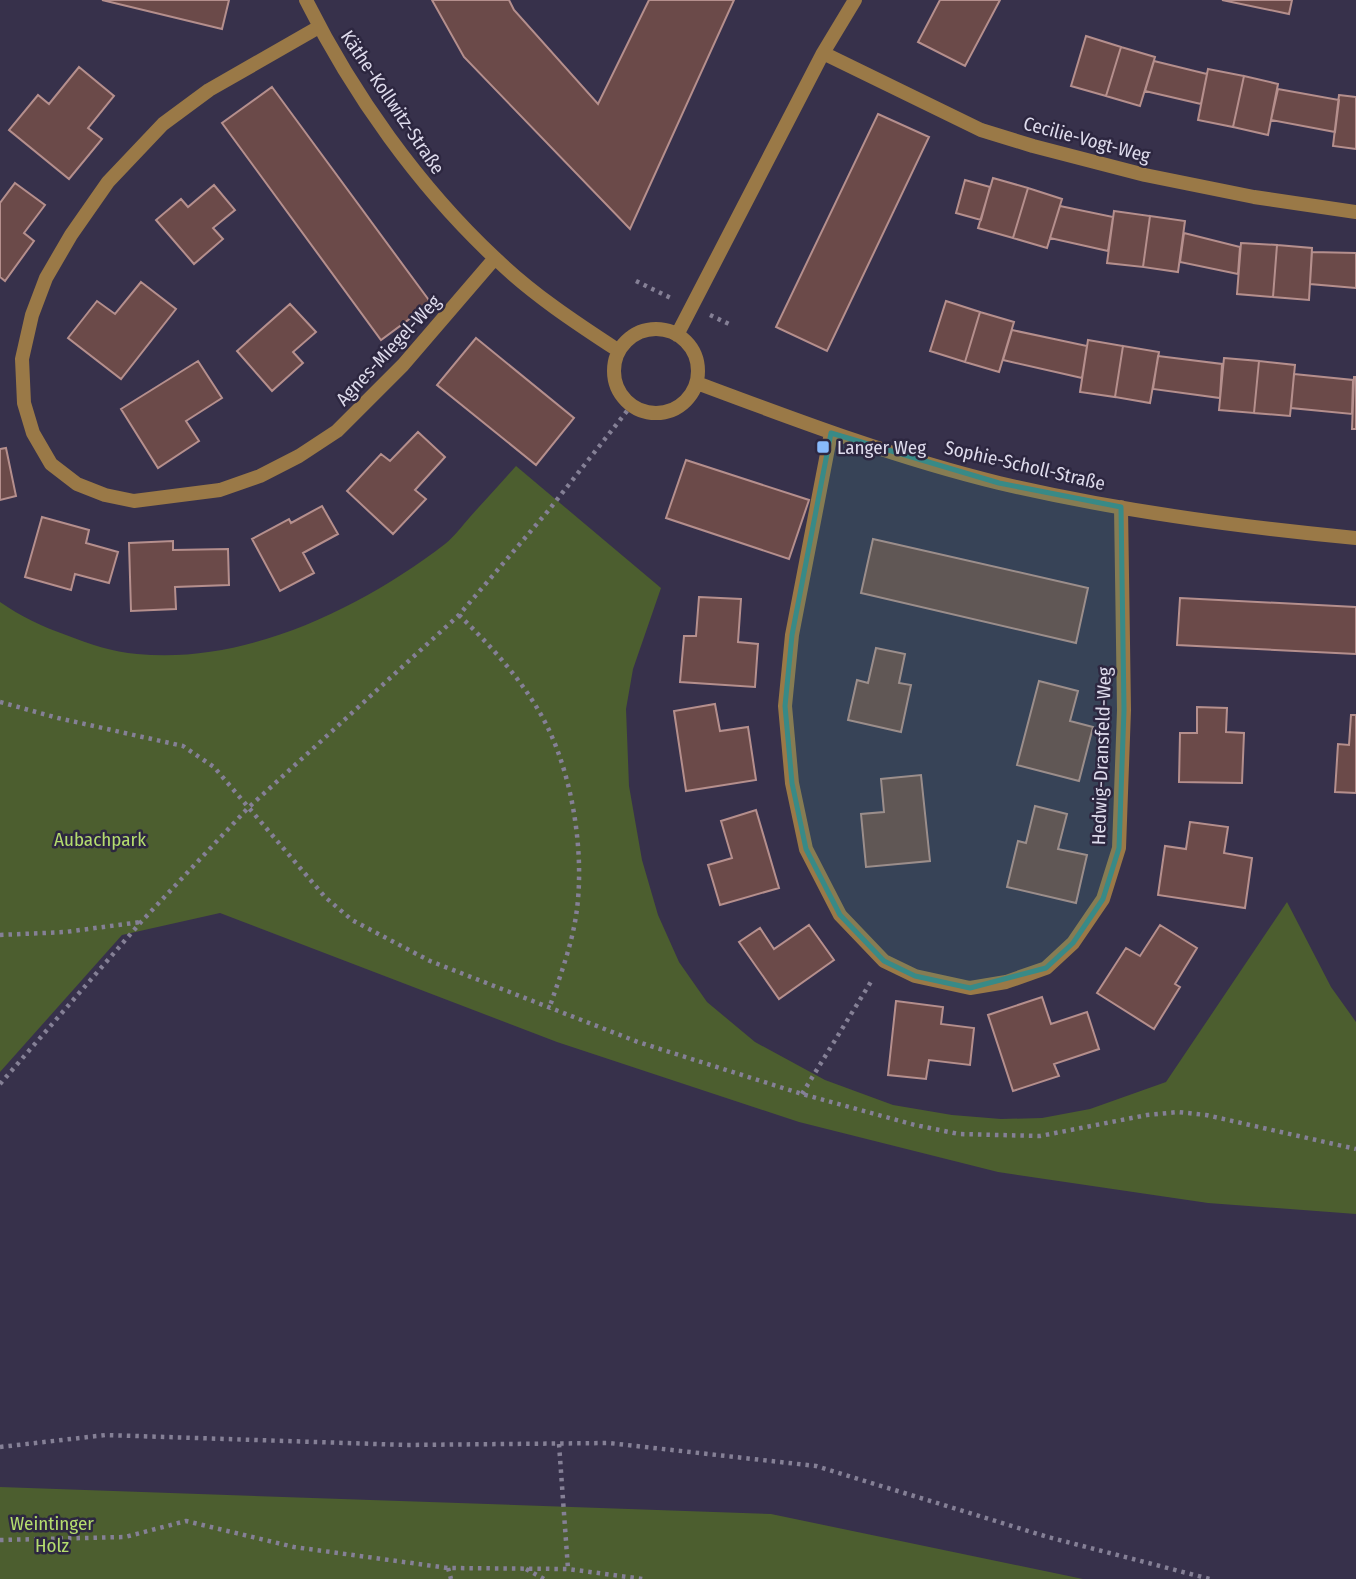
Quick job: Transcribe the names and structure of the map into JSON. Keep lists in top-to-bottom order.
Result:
{
  "streets": {
    "street": [
      "Käthe-Kollwitz-Straße",
      "Cecilie-Vogt-Weg",
      "Agnes-Miegel-Weg",
      "Sophie-Scholl-Straße",
      "Hedwig-Dransfeld-Weg"
    ]
  },
  "crossings": [
    ["Käthe-Kollwitz-Straße", "Agnes-Miegel-Weg"],
    ["Käthe-Kollwitz-Straße", "Sophie-Scholl-Straße"],
    ["Sophie-Scholl-Straße", "Hedwig-Dransfeld-Weg"]
  ],
  "parks": ["Aubachpark", "Weintinger Holz"],
  "places": {
    "transit": ["Langer Weg"]
  }
}
